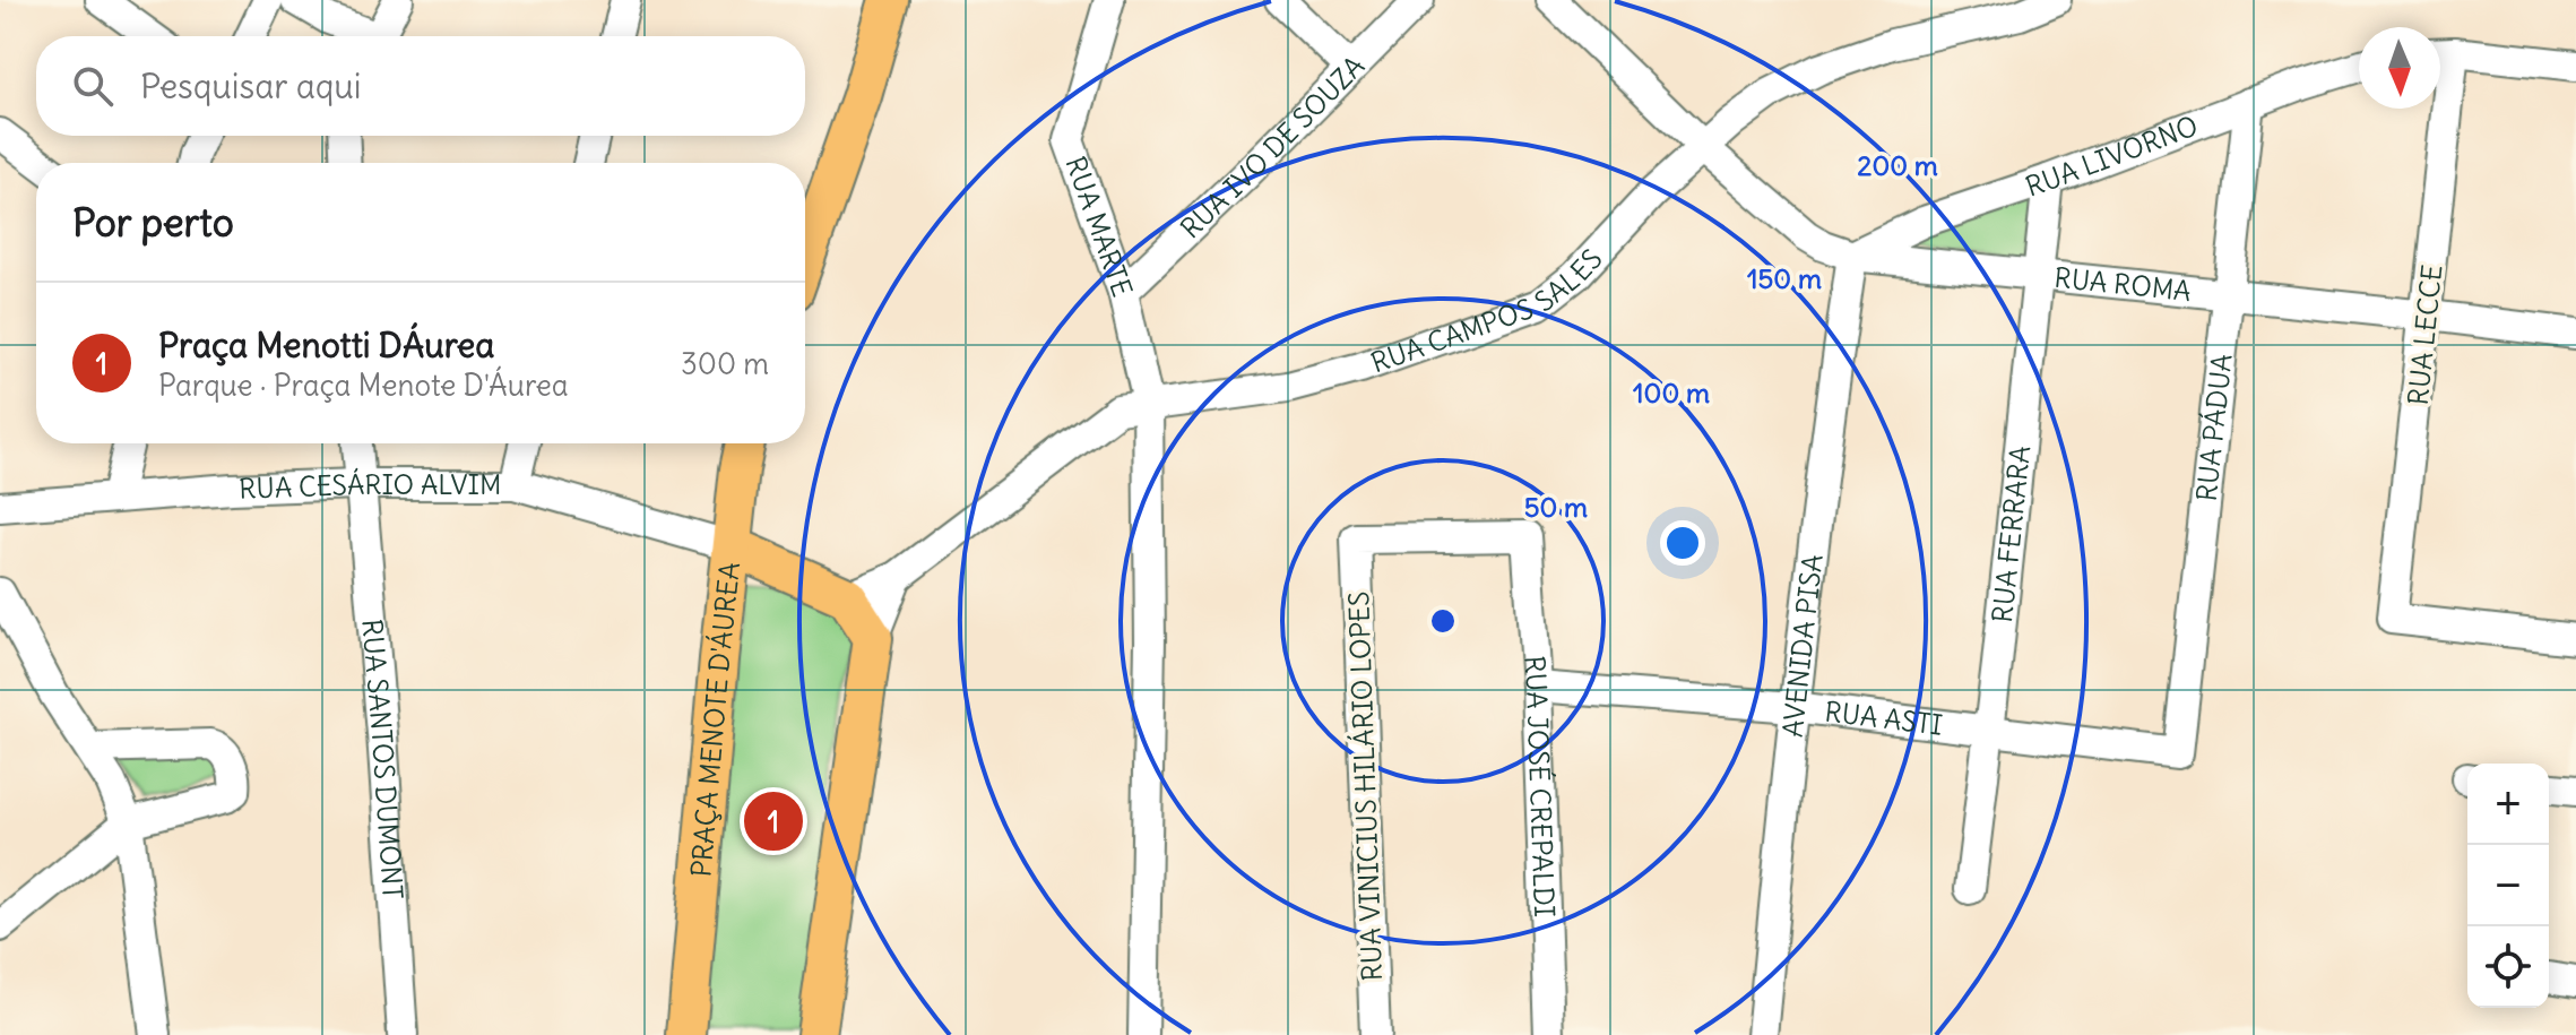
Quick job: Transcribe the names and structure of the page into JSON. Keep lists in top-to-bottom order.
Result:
{
  "streets": {
    "main road": ["PRAÇA MENOTE D'ÁUREA"],
    "street": [
      "RUA IVO DE SOUZA",
      "RUA LIVORNO",
      "RUA MARTE",
      "RUA ROMA",
      "RUA CAMPOS SALES",
      "RUA LECCE",
      "RUA PÁDUA",
      "RUA CESÁRIO ALVIM",
      "RUA FERRARA",
      "AVENIDA PISA",
      "RUA ASTI",
      "RUA SANTOS DUMONT",
      "RUA VINICIUS HILÁRIO LOPES",
      "RUA JOSÉ CREPALDI"
    ]
  },
  "crossings": [
    ["RUA IVO DE SOUZA", "RUA MARTE"],
    ["RUA LIVORNO", "RUA ROMA"],
    ["RUA LIVORNO", "RUA PÁDUA"],
    ["RUA LIVORNO", "RUA FERRARA"],
    ["RUA LIVORNO", "AVENIDA PISA"],
    ["RUA MARTE", "RUA CAMPOS SALES"],
    ["RUA ROMA", "RUA CAMPOS SALES"],
    ["RUA ROMA", "RUA LECCE"],
    ["RUA ROMA", "RUA PÁDUA"],
    ["RUA ROMA", "RUA FERRARA"],
    ["RUA ROMA", "AVENIDA PISA"],
    ["RUA CAMPOS SALES", "PRAÇA MENOTE D'ÁUREA"],
    ["RUA PÁDUA", "RUA ASTI"],
    ["RUA CESÁRIO ALVIM", "PRAÇA MENOTE D'ÁUREA"],
    ["RUA CESÁRIO ALVIM", "RUA SANTOS DUMONT"],
    ["RUA FERRARA", "RUA ASTI"],
    ["AVENIDA PISA", "RUA ASTI"],
    ["RUA ASTI", "RUA JOSÉ CREPALDI"],
    ["RUA VINICIUS HILÁRIO LOPES", "RUA JOSÉ CREPALDI"]
  ],
  "north": "bottom",
  "page": {
    "search": "Pesquisar aqui",
    "heading": "Por perto",
    "list": [
      {
        "mark": "1",
        "name": "Praça Menotti DÁurea",
        "note": "Parque · Praça Menote D'Áurea",
        "value": "300 m"
      }
    ],
    "map_buttons": ["+", "−"],
    "pins": "1"
  },
  "rings": [
    "200 m",
    "150 m",
    "100 m",
    "50 m"
  ]
}
